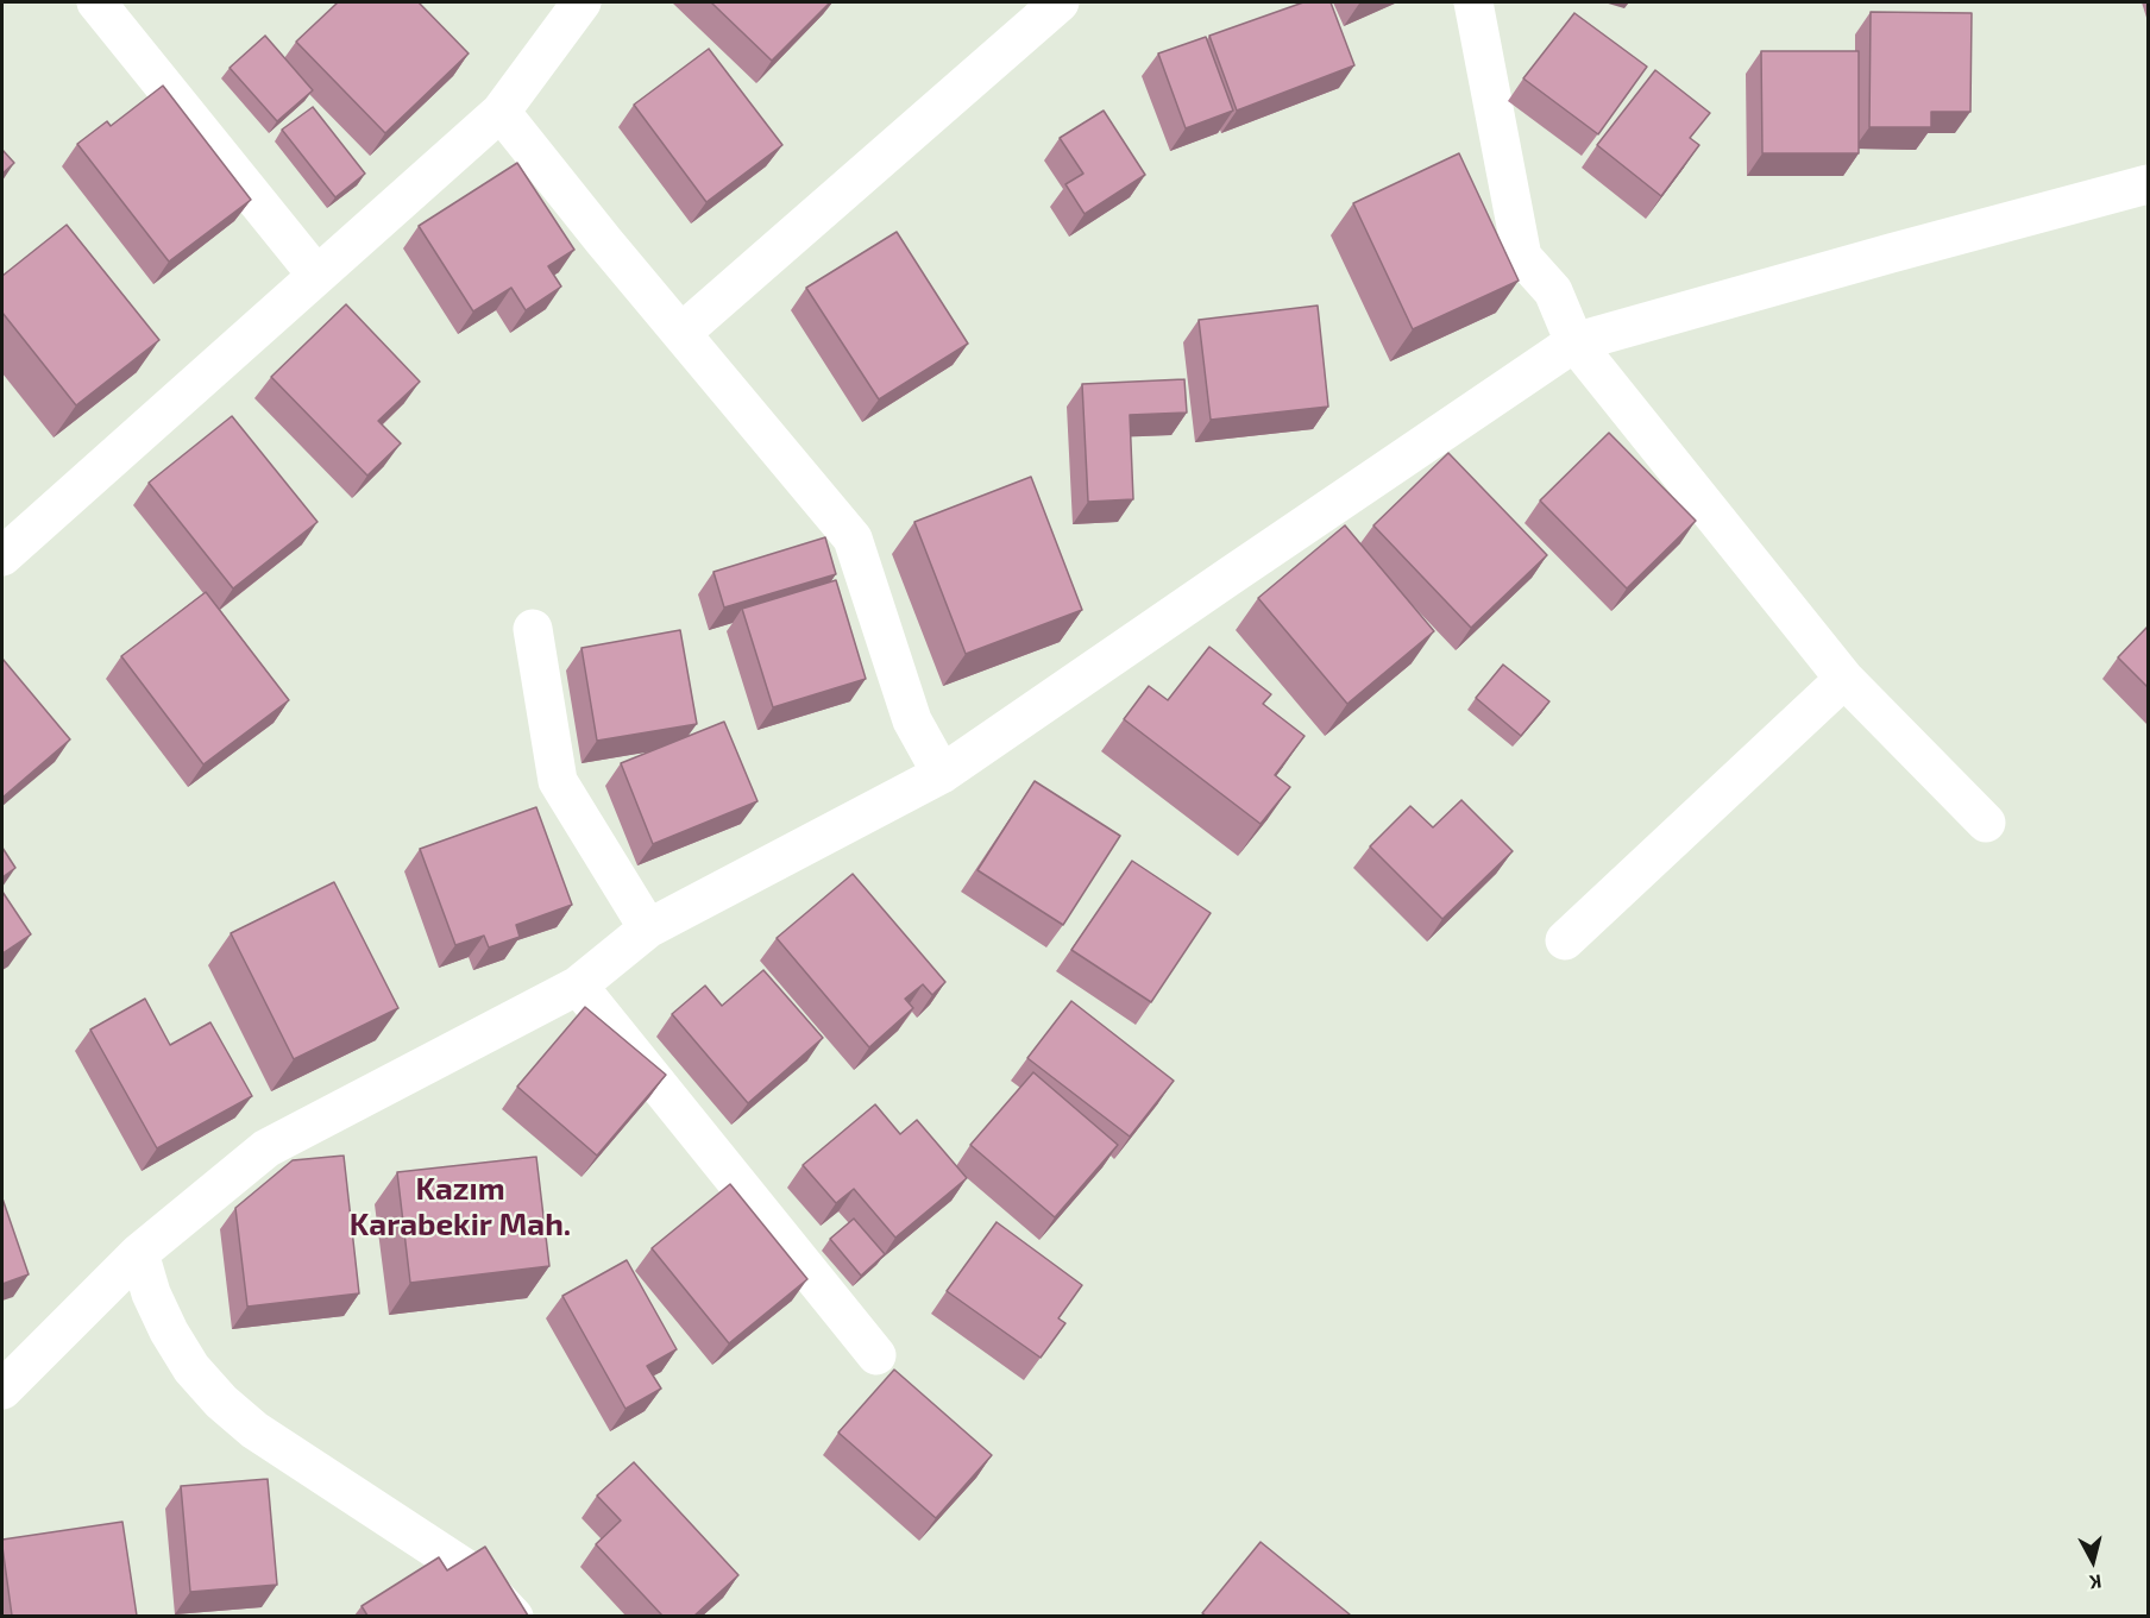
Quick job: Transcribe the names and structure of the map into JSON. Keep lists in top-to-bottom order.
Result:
{
  "districts": ["Kazım Karabekir Mah."],
  "north": "bottom"
}
